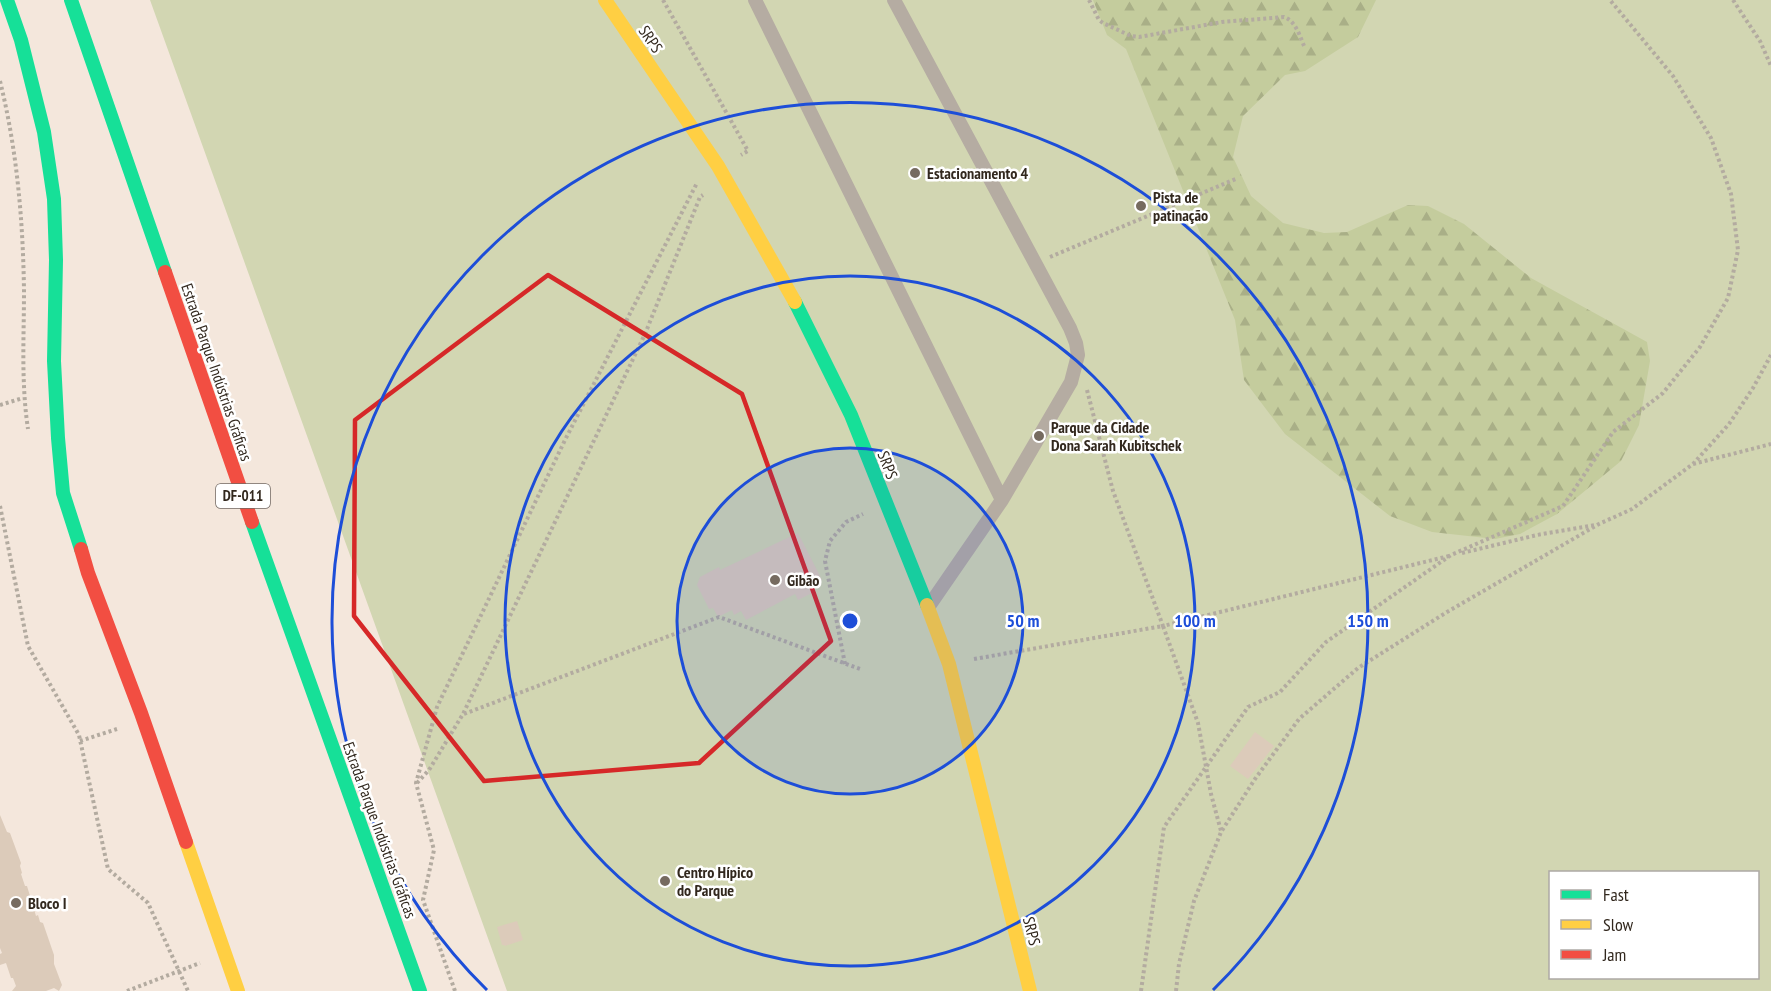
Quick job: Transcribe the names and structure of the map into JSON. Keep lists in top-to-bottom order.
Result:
{
  "streets": {
    "main road": ["SRPS", "Estrada Parque Indústrias Gráficas", "DF-011"]
  },
  "places": [
    "Estacionamento 4",
    "Pista de patinação",
    "Parque da Cidade Dona Sarah Kubitschek",
    "Gibão",
    "Centro Hípico do Parque",
    "Bloco I"
  ],
  "legend": ["Fast", "Slow", "Jam"],
  "rings": ["50 m", "100 m", "150 m"]
}
